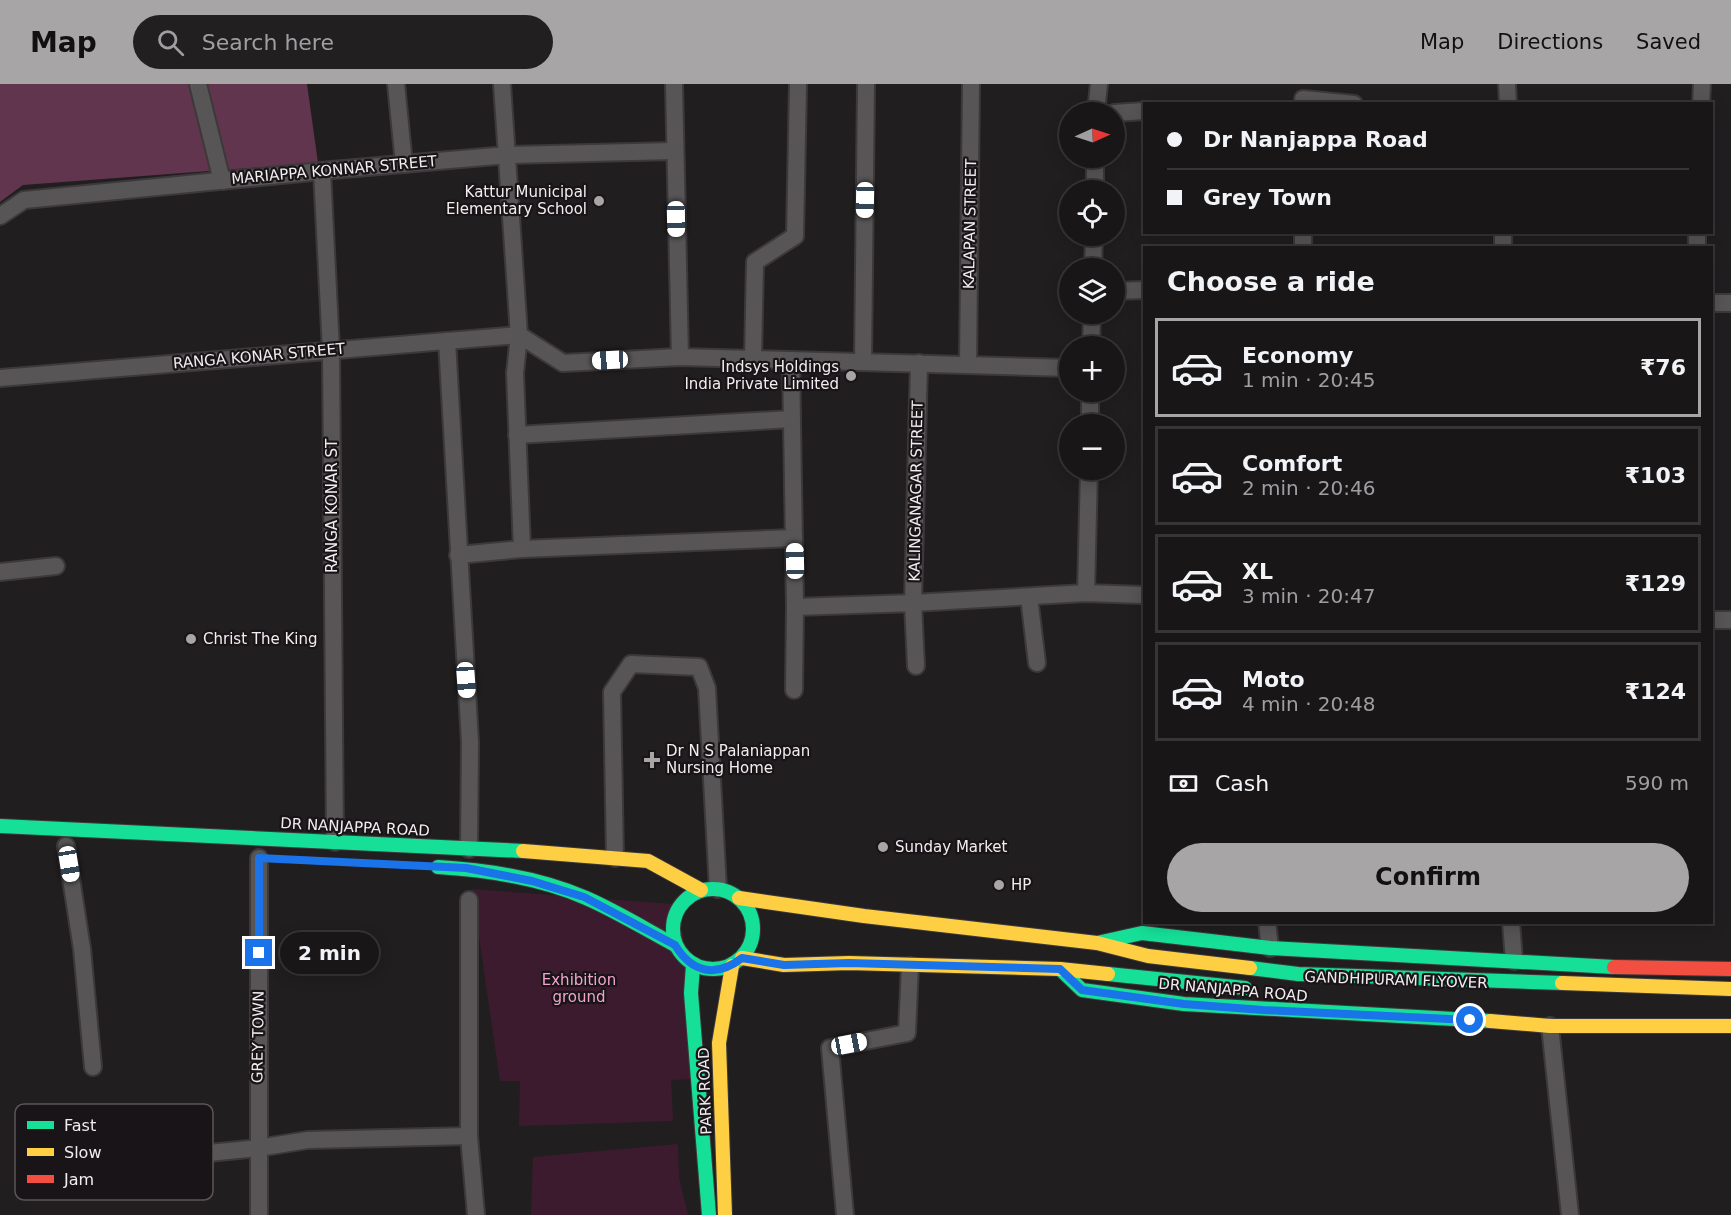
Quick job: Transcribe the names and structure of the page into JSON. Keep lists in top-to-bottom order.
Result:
{
  "streets": {
    "main road": ["DR NANJAPPA ROAD", "GANDHIPURAM FLYOVER", "PARK ROAD"],
    "street": [
      "MARIAPPA KONNAR STREET",
      "KALAPAN STREET",
      "RANGA KONAR STREET",
      "KALINGANAGAR STREET",
      "RANGA KONAR ST",
      "GREY TOWN"
    ]
  },
  "crossings": [
    ["MARIAPPA KONNAR STREET", "RANGA KONAR ST"],
    ["RANGA KONAR STREET", "RANGA KONAR ST"],
    ["RANGA KONAR ST", "DR NANJAPPA ROAD"],
    ["DR NANJAPPA ROAD", "PARK ROAD"]
  ],
  "parks": ["Exhibition ground"],
  "places": {
    "other": [
      "Kattur Municipal Elementary School",
      "Indsys Holdings India Private Limited",
      "Christ The King",
      "Sunday Market",
      "HP"
    ],
    "health": ["Dr N S Palaniappan Nursing Home"]
  },
  "legend": ["Fast", "Slow", "Jam"],
  "north": "right",
  "page": {
    "header": "Map",
    "search": "Search here",
    "nav": ["Map", "Directions", "Saved"],
    "map_buttons": ["+", "−"],
    "banner": ["Dr Nanjappa Road", "Grey Town"],
    "heading": "Choose a ride",
    "list": [
      {
        "name": "Economy",
        "note": "1 min · 20:45",
        "value": "₹76"
      },
      {
        "name": "Comfort",
        "note": "2 min · 20:46",
        "value": "₹103"
      },
      {
        "name": "XL",
        "note": "3 min · 20:47",
        "value": "₹129"
      },
      {
        "name": "Moto",
        "note": "4 min · 20:48",
        "value": "₹124"
      }
    ],
    "pay": ["Cash", "590 m"],
    "buttons": "Confirm",
    "bubble": "2 min"
  }
}
